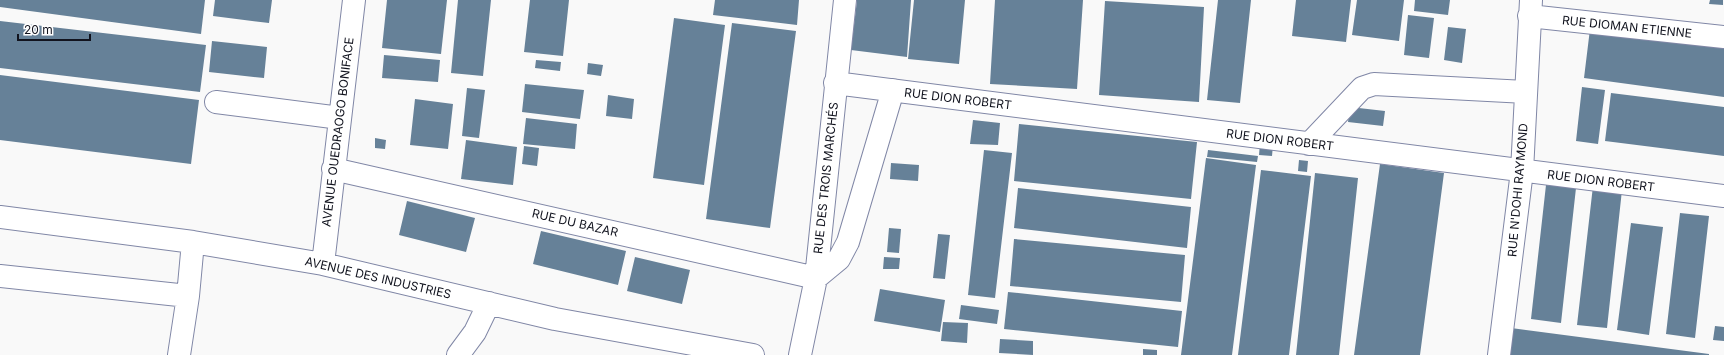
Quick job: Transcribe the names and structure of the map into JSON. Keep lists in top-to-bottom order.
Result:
{
  "streets": {
    "street": [
      "RUE DIOMAN ETIENNE",
      "RUE DION ROBERT",
      "AVENUE OUEDRAOGO BONIFACE",
      "RUE DES TROIS MARCHÉS",
      "RUE N'DOHI RAYMOND",
      "RUE DU BAZAR",
      "AVENUE DES INDUSTRIES"
    ]
  },
  "crossings": [
    ["RUE DIOMAN ETIENNE", "RUE N'DOHI RAYMOND"],
    ["RUE DION ROBERT", "RUE DES TROIS MARCHÉS"],
    ["RUE DION ROBERT", "RUE N'DOHI RAYMOND"],
    ["AVENUE OUEDRAOGO BONIFACE", "RUE DU BAZAR"],
    ["AVENUE OUEDRAOGO BONIFACE", "AVENUE DES INDUSTRIES"],
    ["RUE DES TROIS MARCHÉS", "RUE DU BAZAR"]
  ],
  "scale_bar": "20 m"
}
